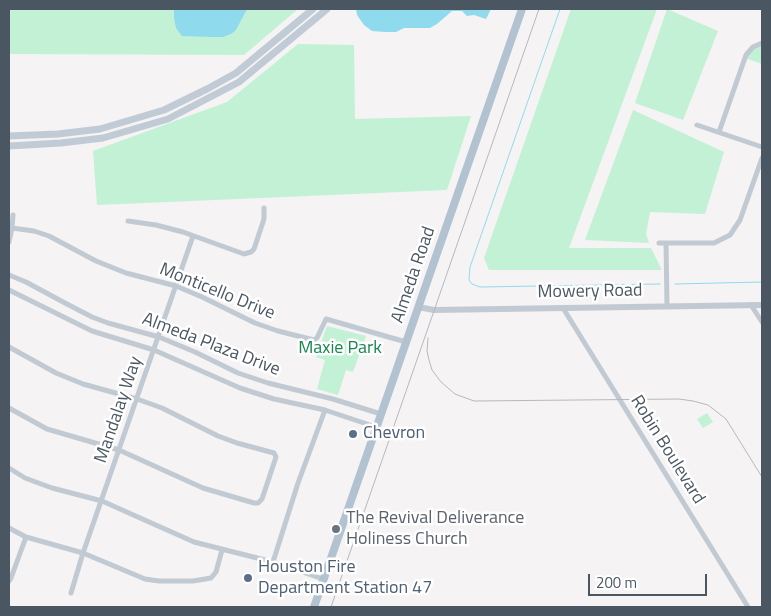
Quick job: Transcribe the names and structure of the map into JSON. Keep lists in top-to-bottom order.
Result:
{
  "streets": {
    "main road": ["Almeda Road"],
    "street": [
      "Monticello Drive",
      "Mowery Road",
      "Almeda Plaza Drive",
      "Mandalay Way",
      "Robin Boulevard"
    ]
  },
  "crossings": [
    ["Almeda Road", "Monticello Drive"],
    ["Almeda Road", "Mowery Road"],
    ["Almeda Road", "Almeda Plaza Drive"],
    ["Monticello Drive", "Mandalay Way"],
    ["Mowery Road", "Robin Boulevard"],
    ["Almeda Plaza Drive", "Mandalay Way"]
  ],
  "parks": ["Maxie Park"],
  "places": ["Chevron", "The Revival Deliverance Holiness Church", "Houston Fire Department Station 47"],
  "scale_bar": "200 m"
}
